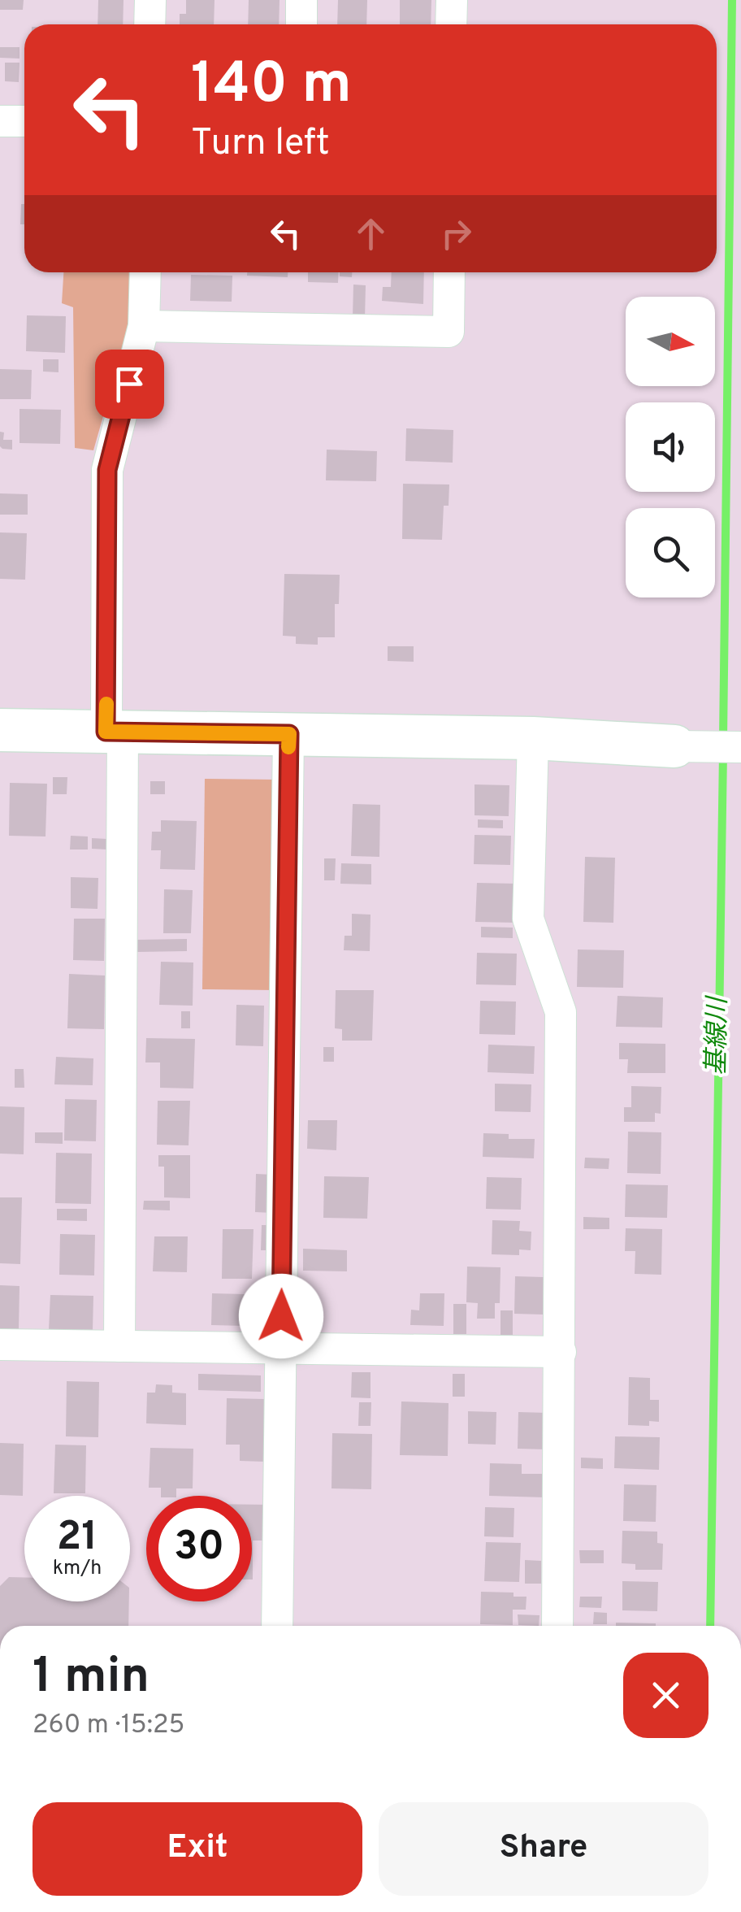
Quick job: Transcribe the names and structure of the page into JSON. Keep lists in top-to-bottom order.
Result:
{
  "water": ["基線川"],
  "north": "right",
  "page": {
    "turn": ["140 m", "Turn left"],
    "speed": "21 km/h",
    "limit": "30",
    "heading": ["1 min", "260 m · 15:25"],
    "buttons": ["Exit", "Share"]
  }
}
